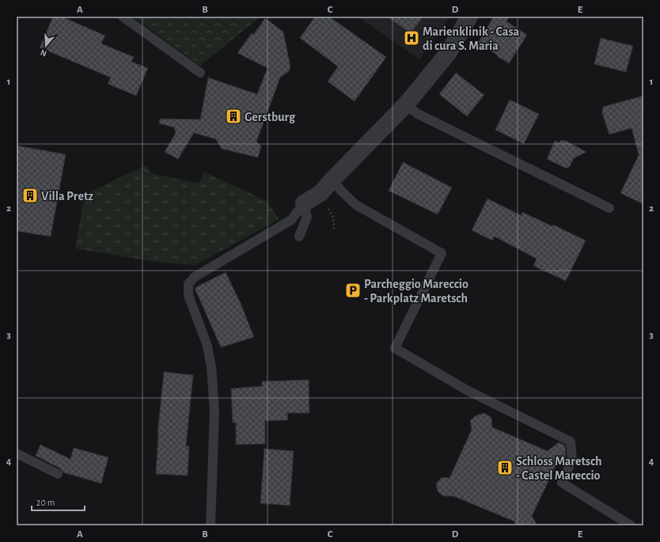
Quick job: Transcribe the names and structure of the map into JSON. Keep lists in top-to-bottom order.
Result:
{
  "places": {
    "hospital": ["Marienklinik - Casa di cura S. Maria"],
    "building": ["Gerstburg", "Villa Pretz", "Schloss Maretsch - Castel Mareccio"],
    "parking": ["Parcheggio Mareccio - Parkplatz Maretsch"]
  },
  "scale_bar": "20 m",
  "north": "bottom",
  "grid": {
    "columns": [
      "A",
      "B",
      "C",
      "D",
      "E"
    ],
    "rows": [
      "1",
      "2",
      "3",
      "4"
    ]
  }
}
